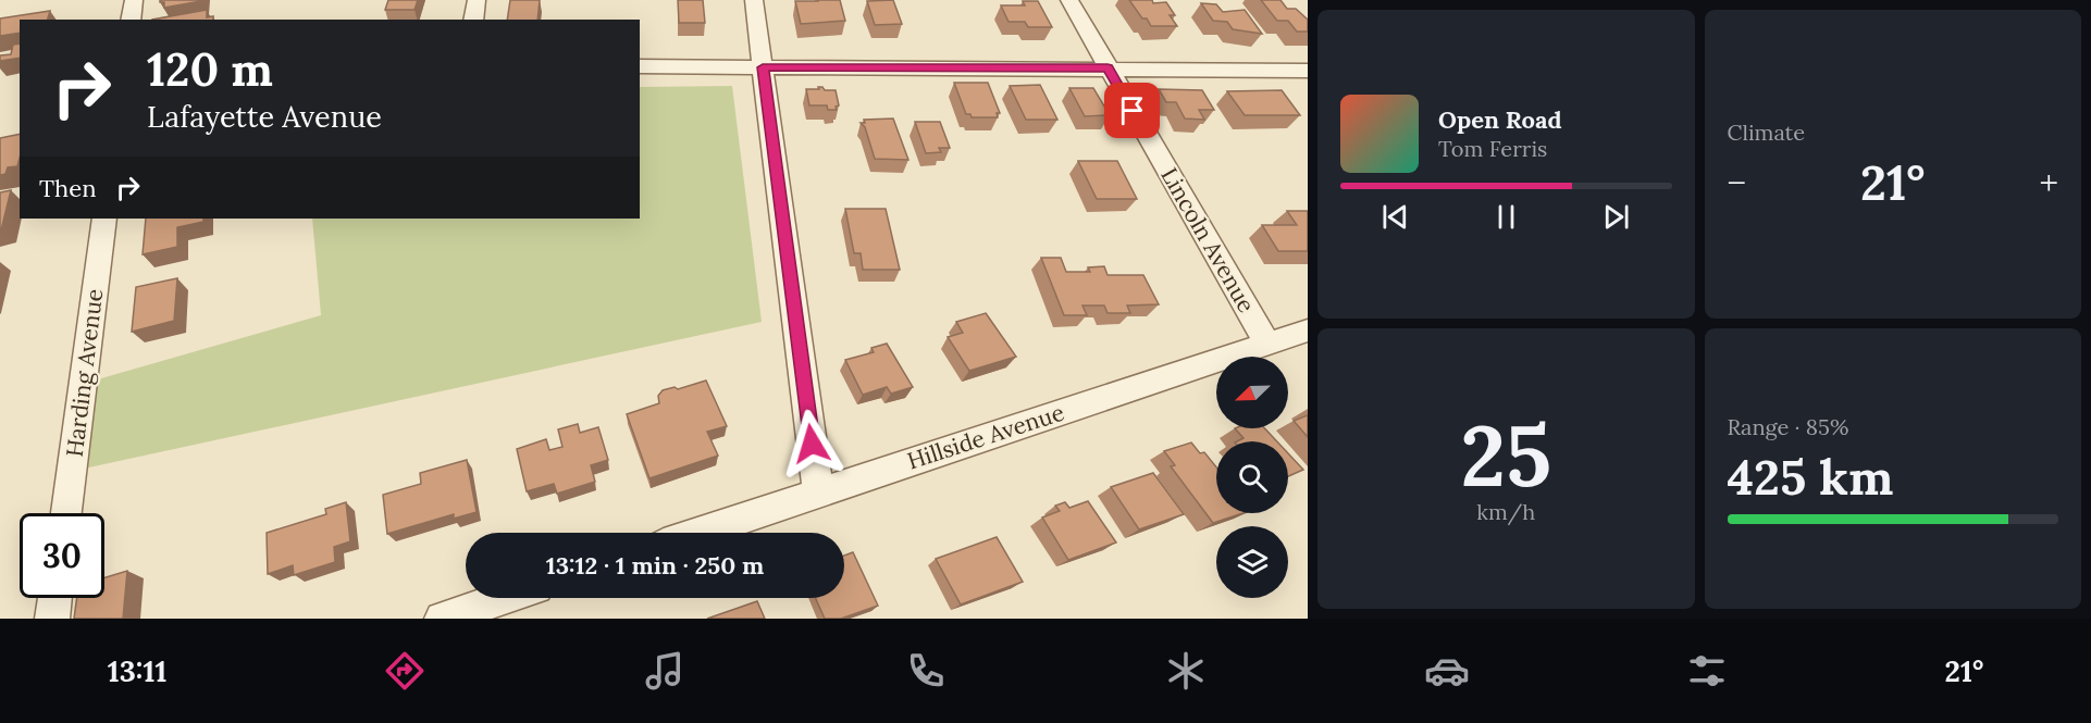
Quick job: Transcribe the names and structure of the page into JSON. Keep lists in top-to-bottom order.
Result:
{
  "streets": {
    "street": ["Lincoln Avenue", "Harding Avenue", "Hillside Avenue"]
  },
  "crossings": [
    ["Lincoln Avenue", "Hillside Avenue"]
  ],
  "north": "bottom left",
  "page": {
    "tile": [
      "Climate",
      ["25", "km/h"],
      ["Range · 85%", "425 km"]
    ],
    "turn": ["120 m", "Lafayette Avenue"],
    "song": ["Open Road", "Tom Ferris"],
    "heat": ["−", "21°", "+"],
    "then": "Then",
    "limit": "30",
    "trip": "13:12 · 1 min · 250 m",
    "tabs": ["13:11", "21°"]
  }
}
